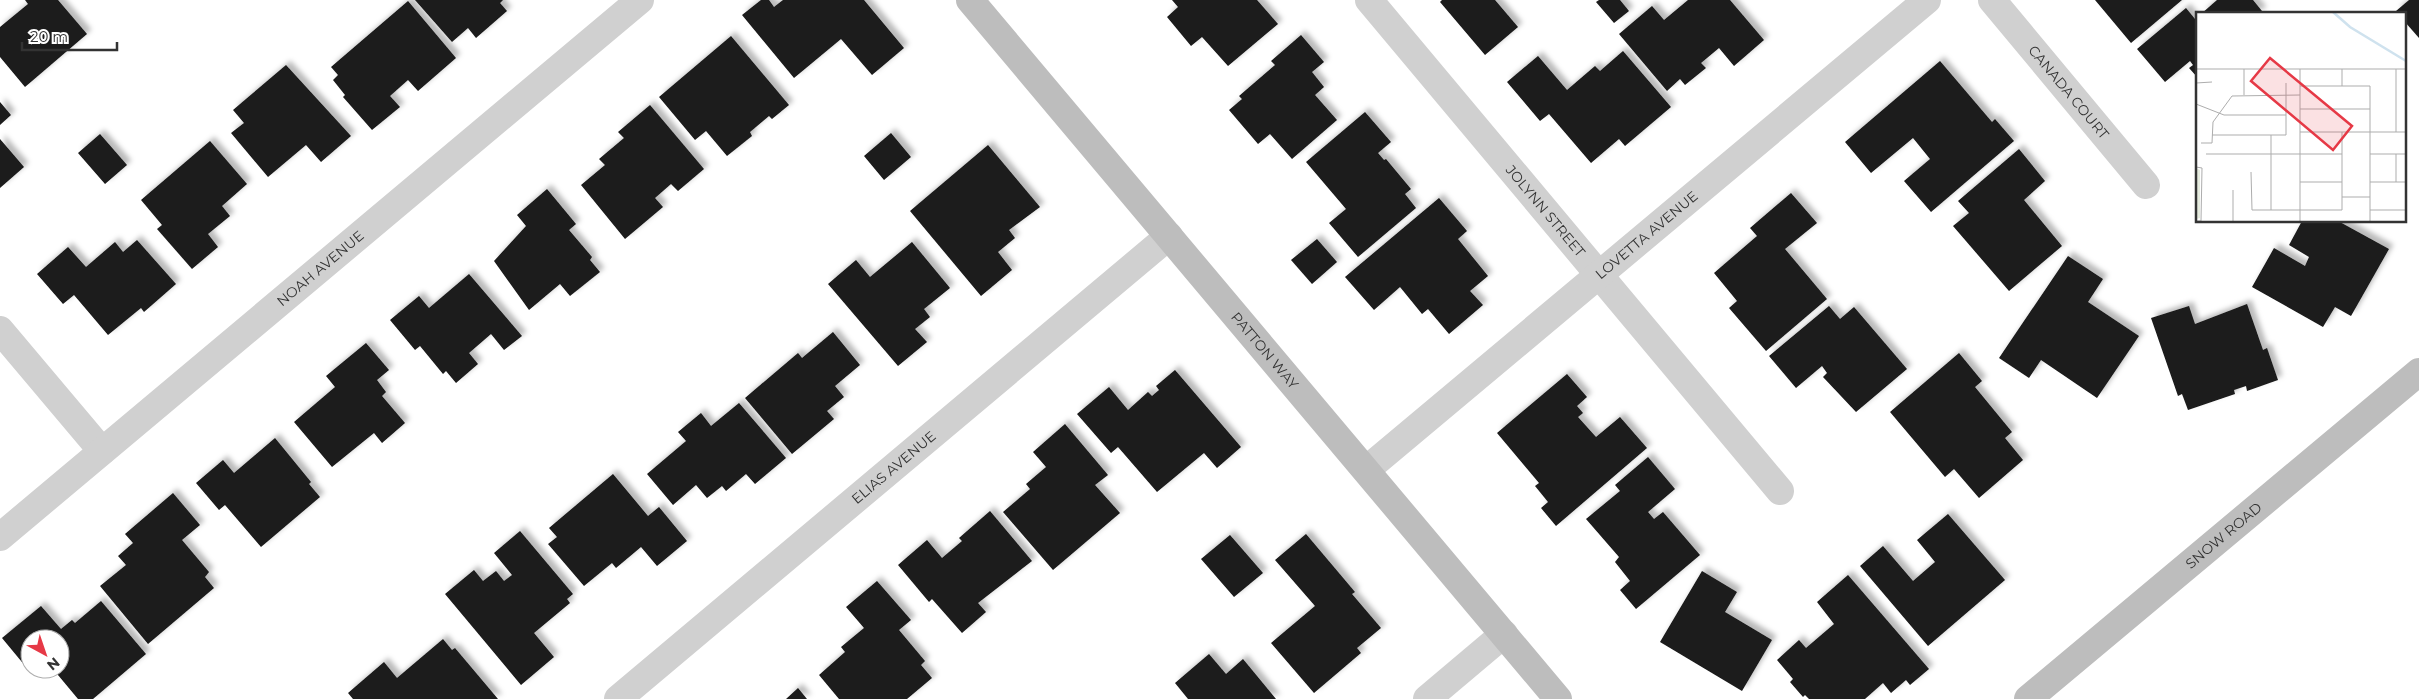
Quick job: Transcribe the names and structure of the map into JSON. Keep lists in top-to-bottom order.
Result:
{
  "streets": {
    "street": [
      "CANADA COURT",
      "JOLYNN STREET",
      "LOVETTA AVENUE",
      "NOAH AVENUE",
      "PATTON WAY",
      "ELIAS AVENUE",
      "SNOW ROAD"
    ]
  },
  "crossings": [
    ["JOLYNN STREET", "LOVETTA AVENUE"],
    ["LOVETTA AVENUE", "PATTON WAY"],
    ["PATTON WAY", "ELIAS AVENUE"]
  ],
  "scale_bar": "20 m",
  "north": "bottom right"
}
